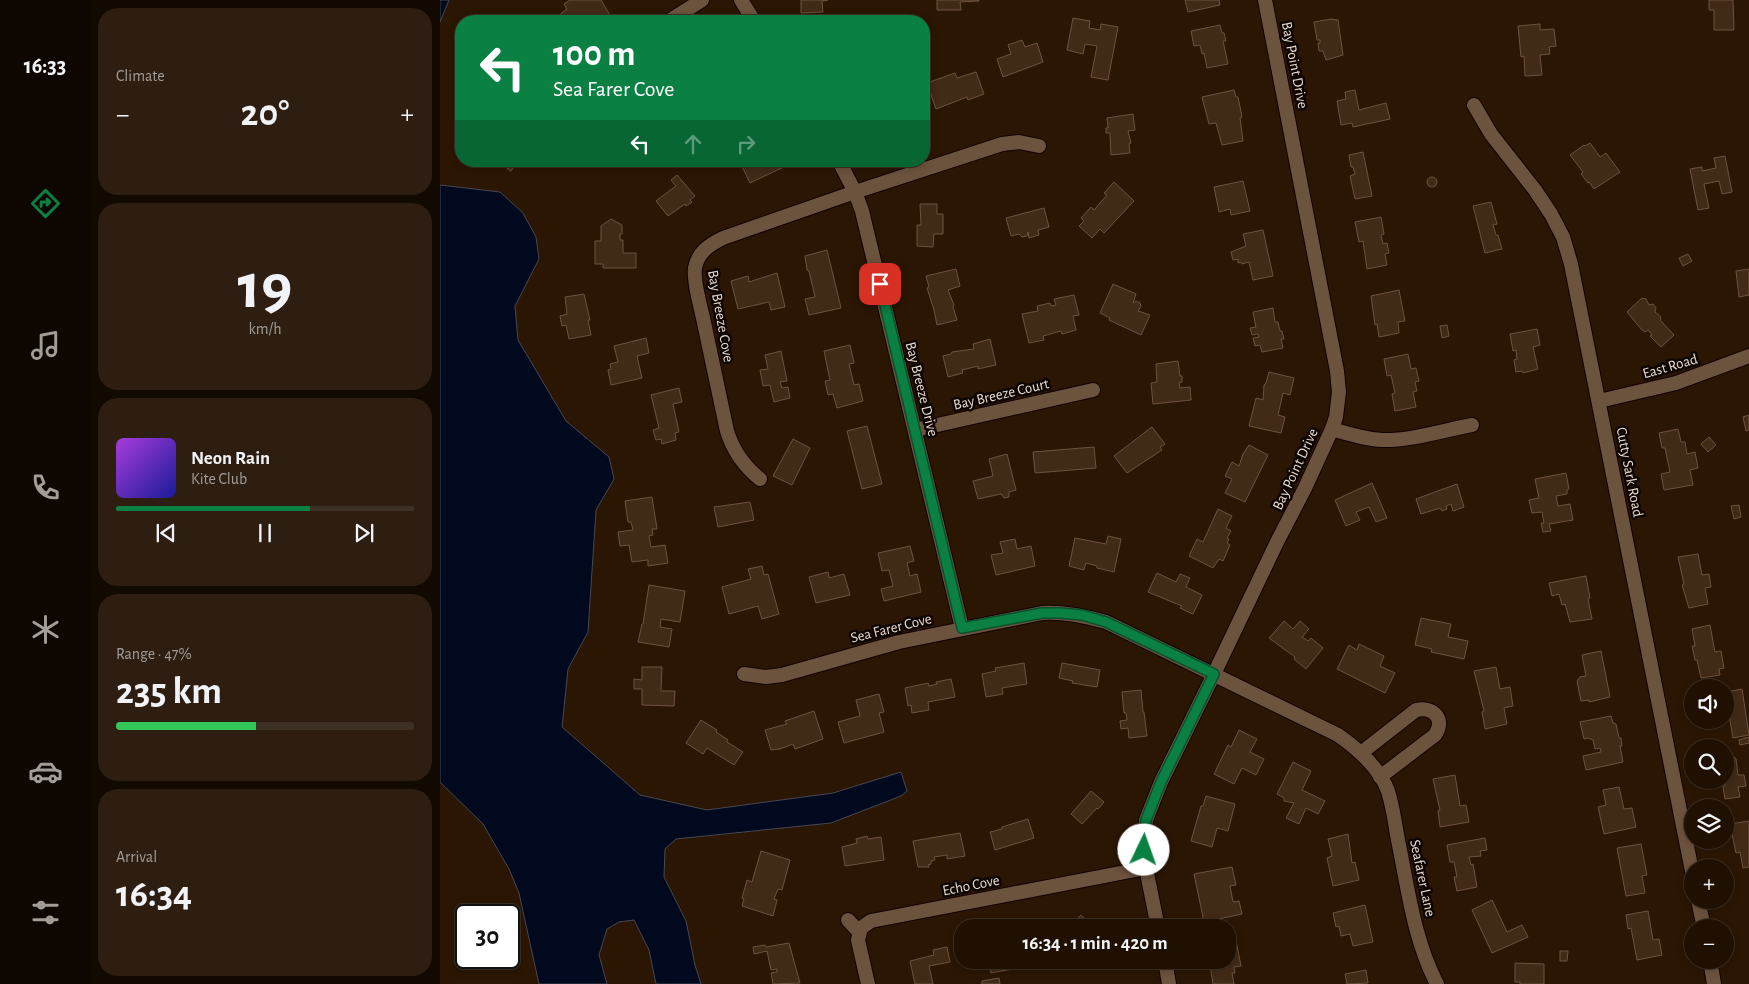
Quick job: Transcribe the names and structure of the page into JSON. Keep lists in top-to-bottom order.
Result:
{
  "streets": {
    "street": [
      "Bay Point Drive",
      "Bay Breeze Cove",
      "East Road",
      "Bay Breeze Drive",
      "Bay Breeze Court",
      "Cutty Sark Road",
      "Sea Farer Cove",
      "Seafarer Lane",
      "Echo Cove"
    ]
  },
  "crossings": [
    ["Bay Point Drive", "Sea Farer Cove"],
    ["Bay Point Drive", "Seafarer Lane"],
    ["Bay Point Drive", "Echo Cove"],
    ["Bay Breeze Cove", "Bay Breeze Drive"],
    ["East Road", "Cutty Sark Road"],
    ["Bay Breeze Drive", "Bay Breeze Court"],
    ["Bay Breeze Drive", "Sea Farer Cove"],
    ["Sea Farer Cove", "Seafarer Lane"]
  ],
  "page": {
    "tabs": "16:33",
    "tile": [
      "Climate",
      ["19", "km/h"],
      ["Range · 47%", "235 km"],
      ["Arrival", "16:34"]
    ],
    "turn": ["100 m", "Sea Farer Cove"],
    "heat": ["−", "20°", "+"],
    "song": ["Neon Rain", "Kite Club"],
    "map_buttons": ["+", "−"],
    "limit": "30",
    "trip": "16:34 · 1 min · 420 m"
  }
}
